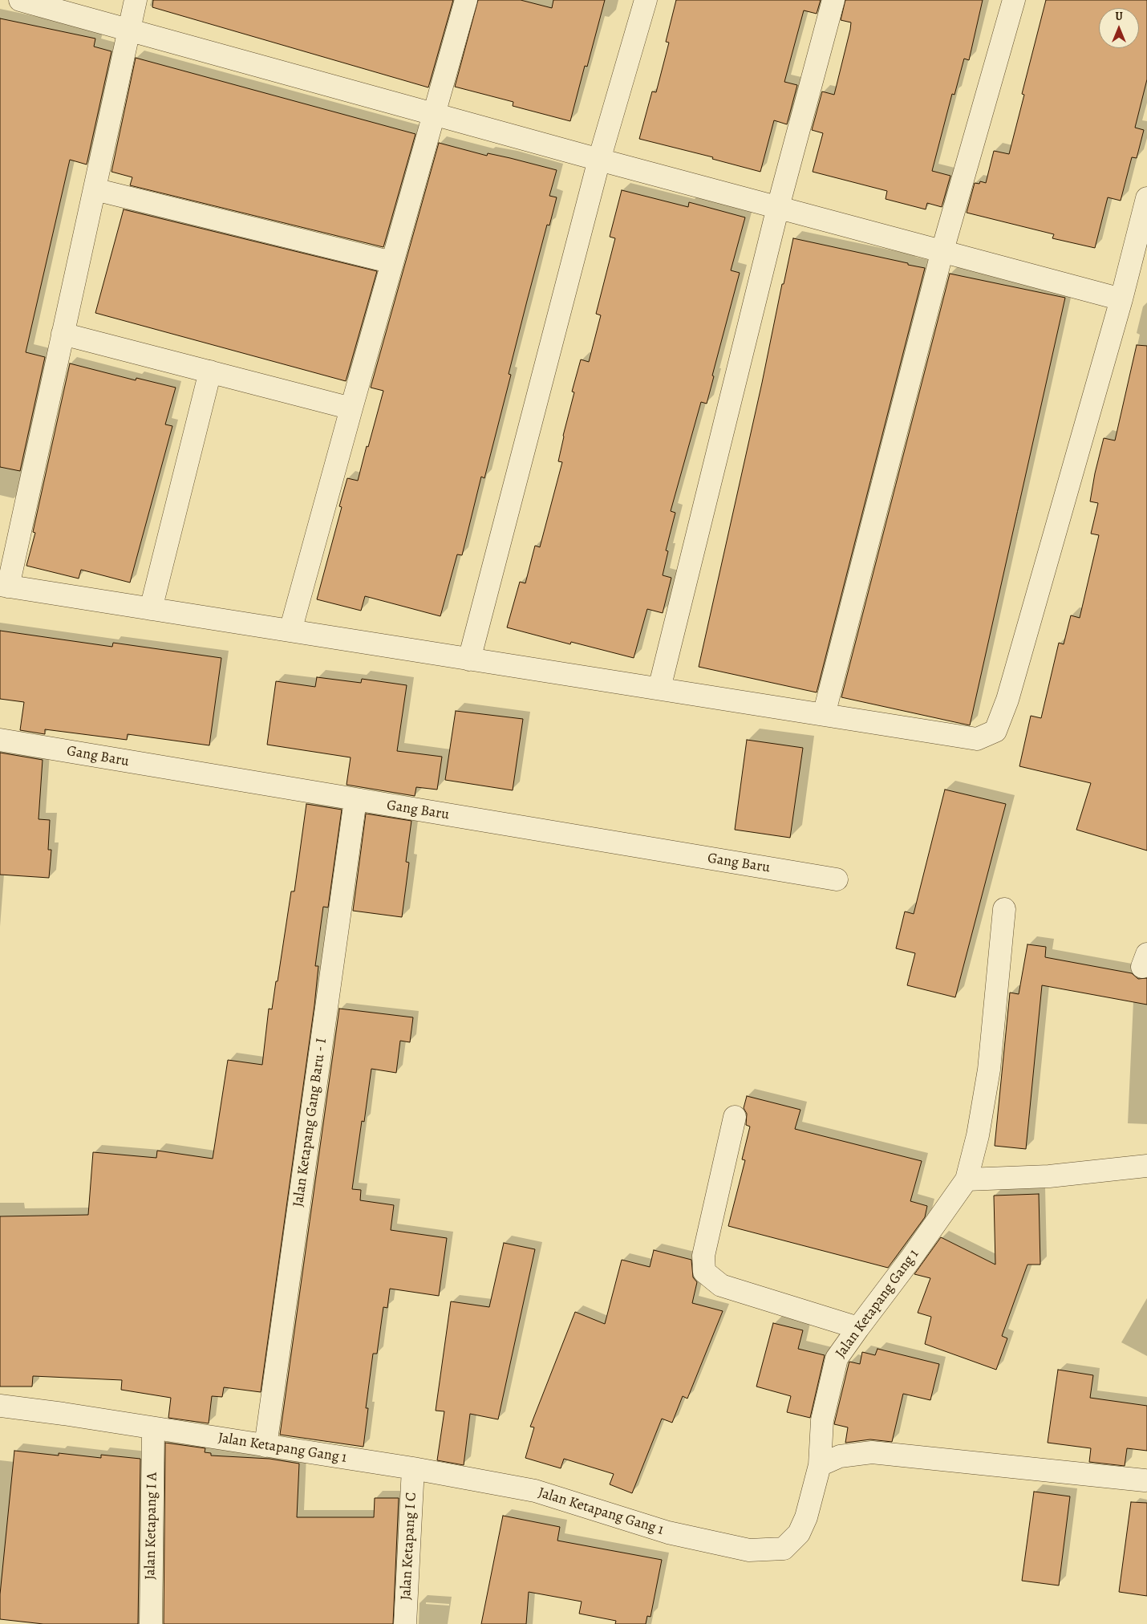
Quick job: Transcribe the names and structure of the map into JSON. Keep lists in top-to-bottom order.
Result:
{
  "streets": {
    "street": [
      "Gang Baru",
      "Jalan Ketapang Gang Baru - I",
      "Jalan Ketapang Gang 1",
      "Jalan Ketapang I A",
      "Jalan Ketapang I C"
    ]
  },
  "crossings": [
    ["Gang Baru", "Jalan Ketapang Gang Baru - I"],
    ["Jalan Ketapang Gang Baru - I", "Jalan Ketapang Gang 1"],
    ["Jalan Ketapang Gang 1", "Jalan Ketapang I A"],
    ["Jalan Ketapang Gang 1", "Jalan Ketapang I C"]
  ],
  "north": "top"
}
